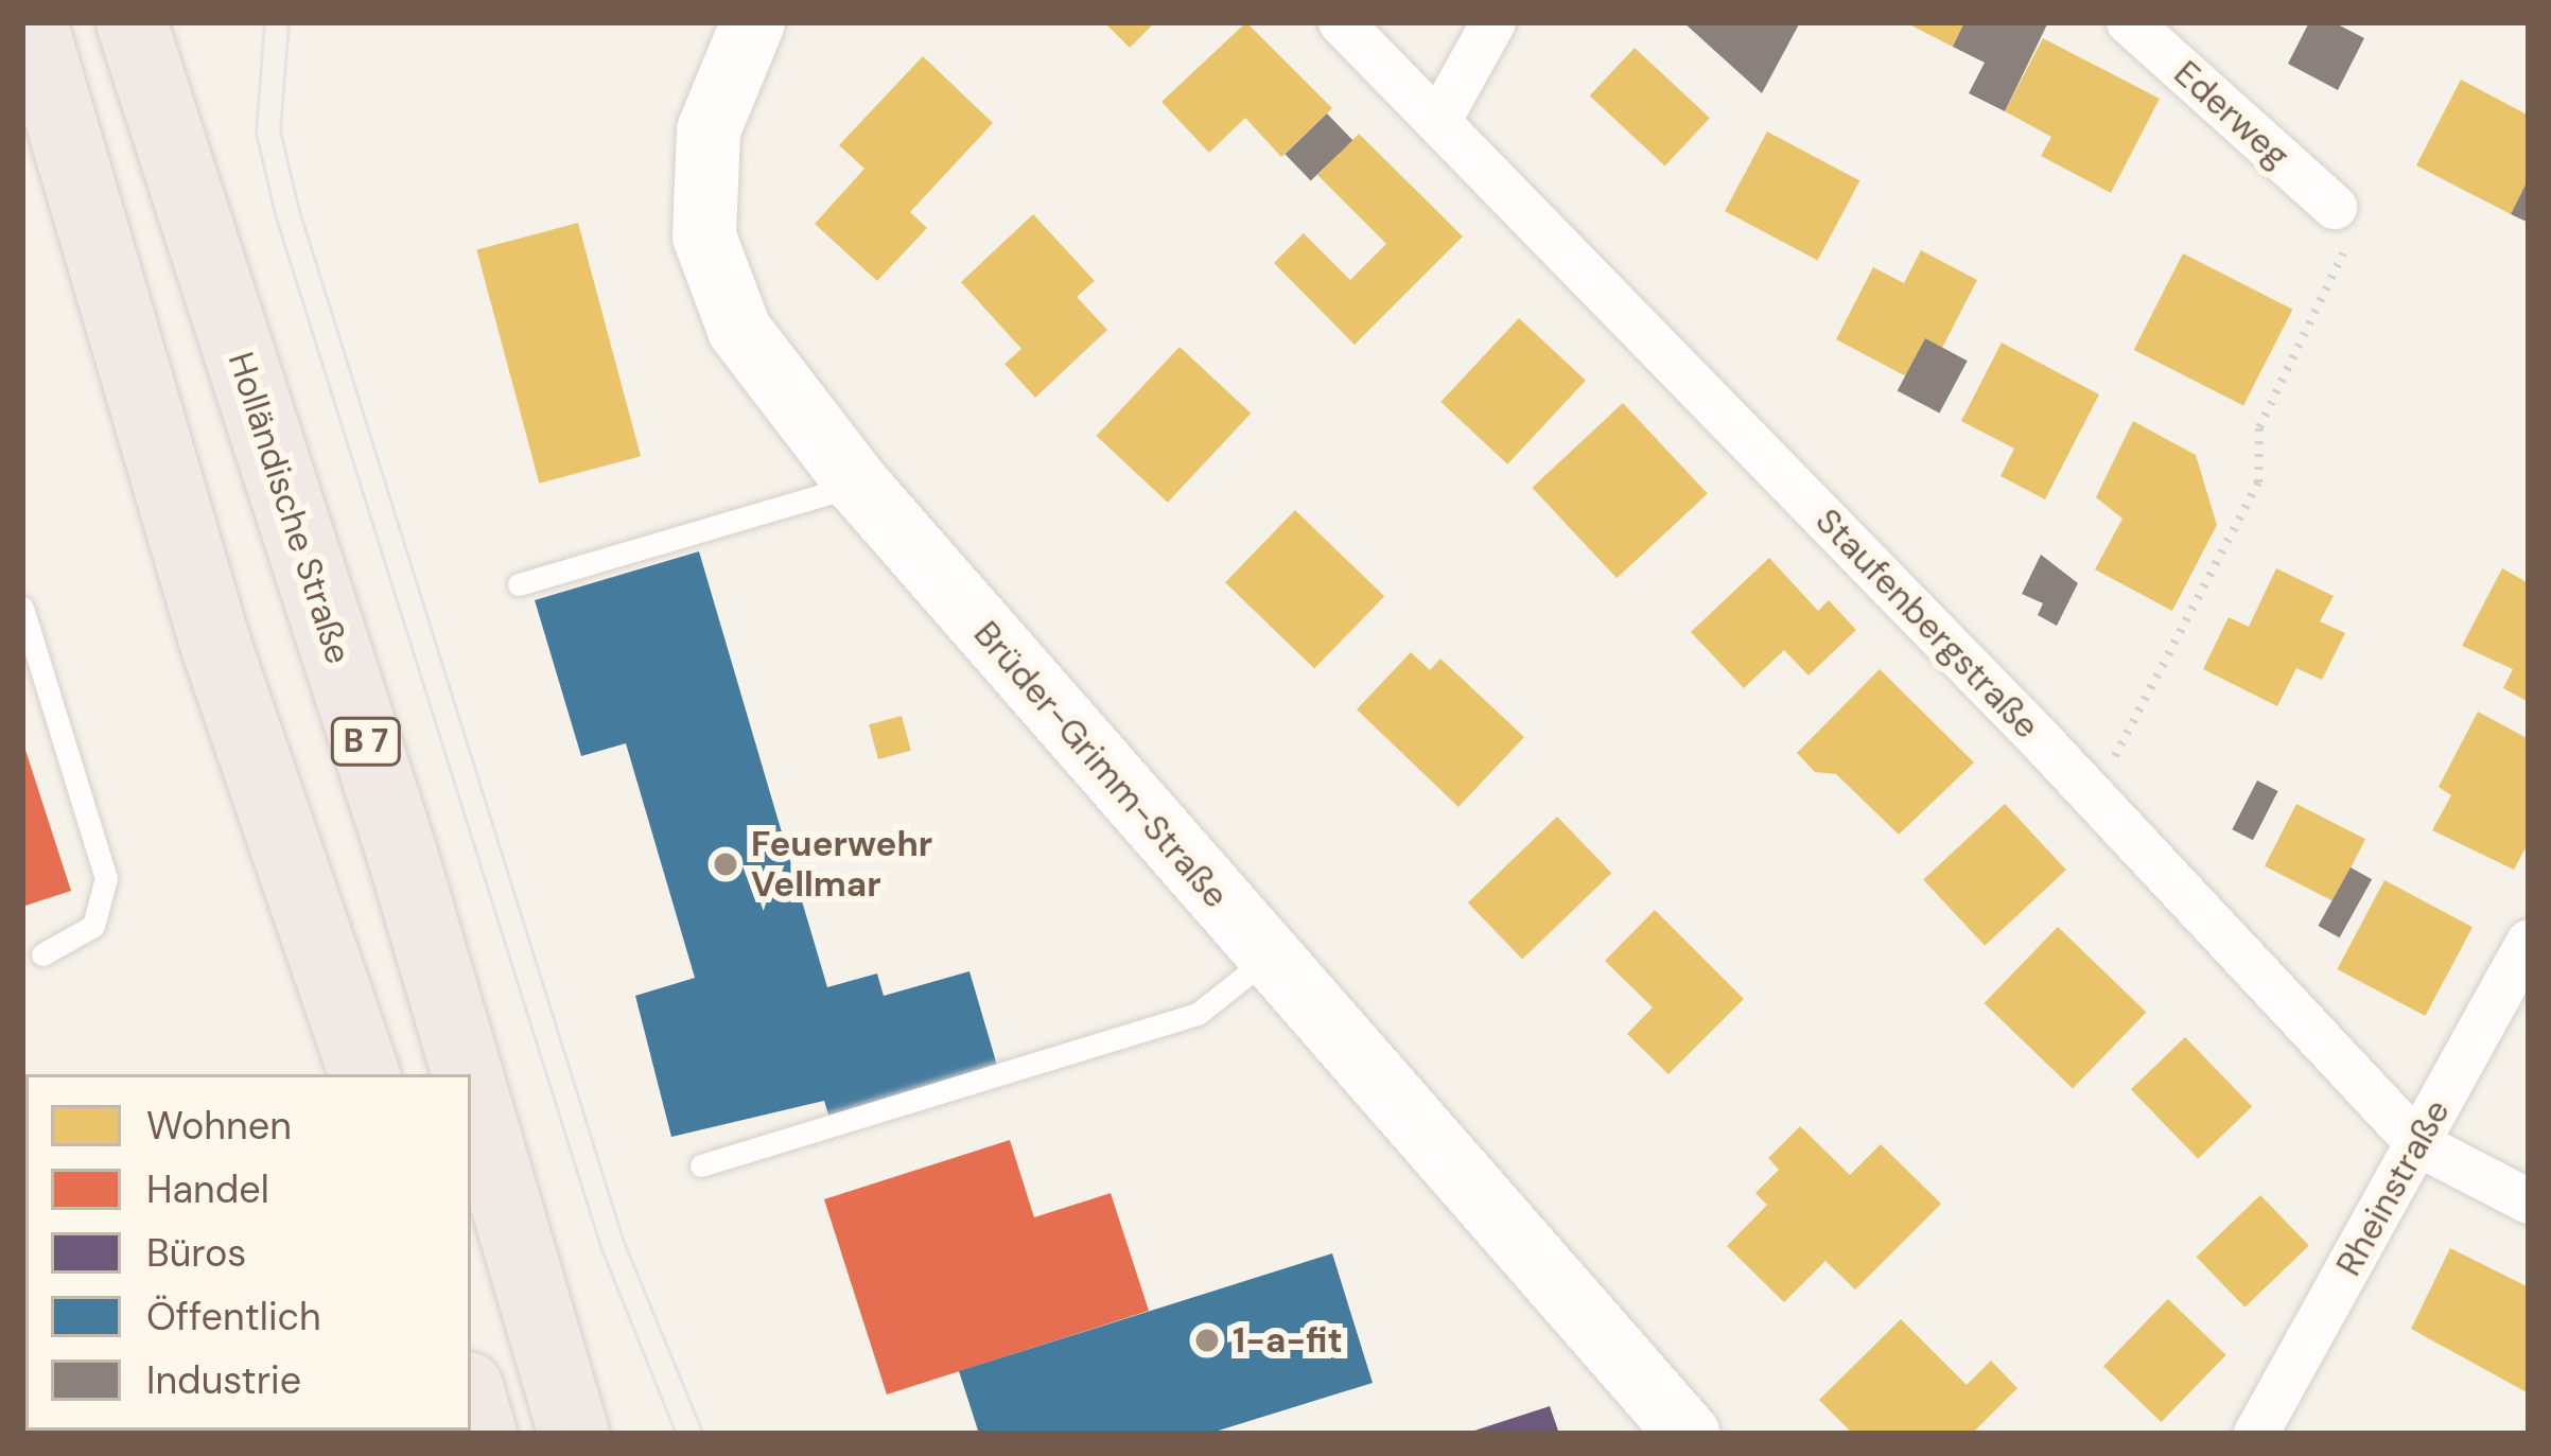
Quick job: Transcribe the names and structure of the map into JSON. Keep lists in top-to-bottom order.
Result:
{
  "streets": {
    "highway": ["Holländische Straße", "B 7"],
    "street": [
      "Ederweg",
      "Staufenbergstraße",
      "Brüder-Grimm-Straße",
      "Rheinstraße"
    ]
  },
  "crossings": [
    ["Staufenbergstraße", "Rheinstraße"]
  ],
  "places": ["Feuerwehr Vellmar", "1-a-fit"],
  "legend": [
    "Wohnen",
    "Handel",
    "Büros",
    "Öffentlich",
    "Industrie"
  ]
}
